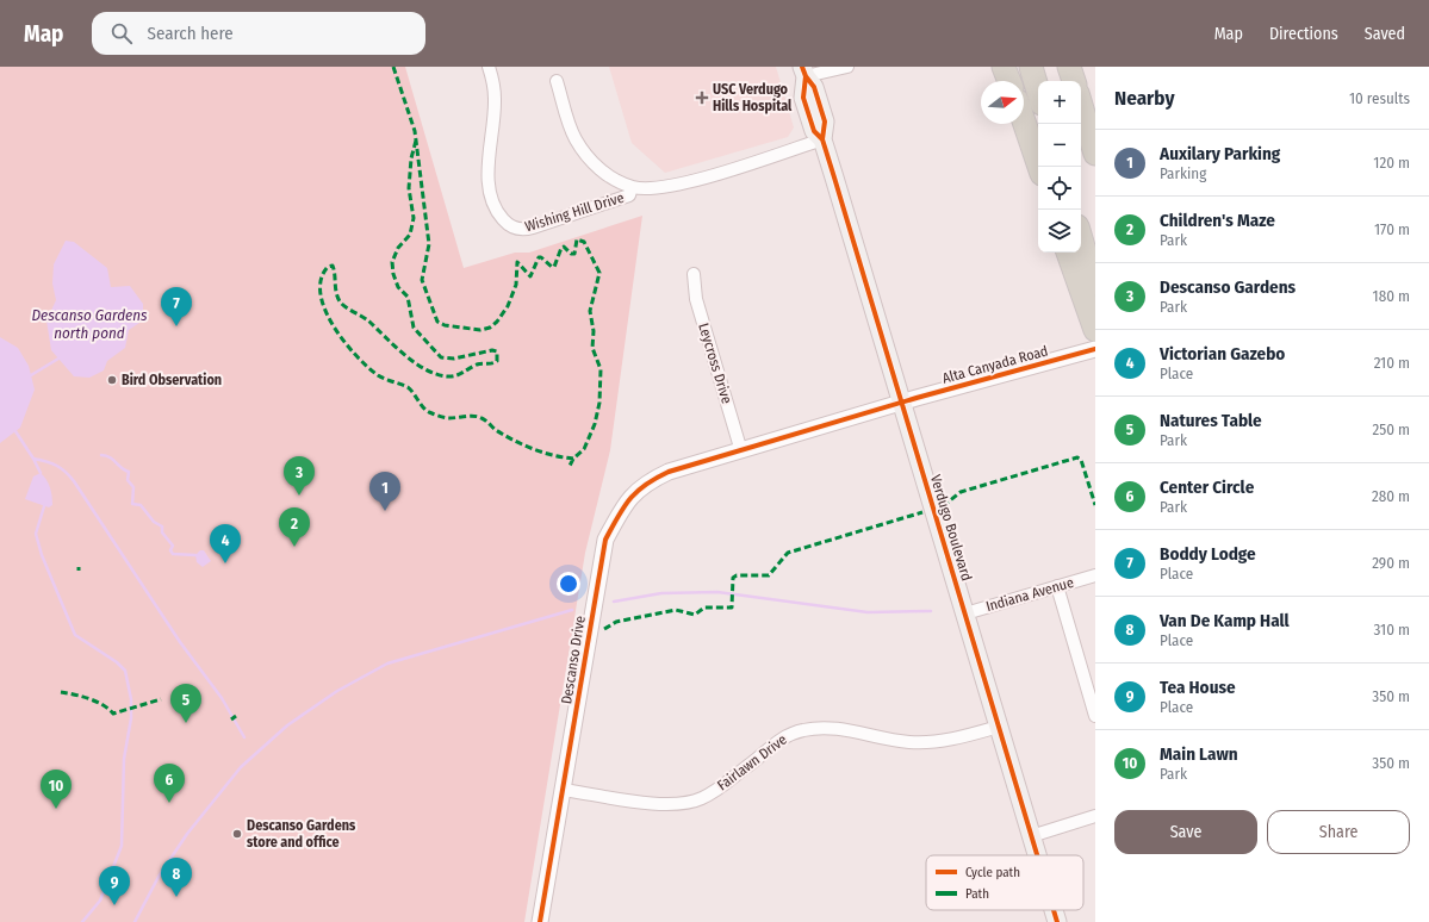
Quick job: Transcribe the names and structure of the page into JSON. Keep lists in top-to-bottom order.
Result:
{
  "streets": {
    "main road": ["Verdugo Boulevard"],
    "street": [
      "Wishing Hill Drive",
      "Leycross Drive",
      "Alta Canyada Road",
      "Indiana Avenue",
      "Descanso Drive",
      "Fairlawn Drive"
    ]
  },
  "crossings": [
    ["Wishing Hill Drive", "Verdugo Boulevard"],
    ["Leycross Drive", "Descanso Drive"],
    ["Alta Canyada Road", "Verdugo Boulevard"],
    ["Alta Canyada Road", "Descanso Drive"],
    ["Verdugo Boulevard", "Indiana Avenue"],
    ["Verdugo Boulevard", "Descanso Drive"],
    ["Verdugo Boulevard", "Fairlawn Drive"],
    ["Descanso Drive", "Fairlawn Drive"]
  ],
  "water": ["Descanso Gardens north pond"],
  "places": {
    "health": ["USC Verdugo Hills Hospital"],
    "other": ["Bird Observation", "Descanso Gardens store and office"]
  },
  "legend": ["Cycle path", "Path"],
  "north": "right",
  "page": {
    "header": "Map",
    "search": "Search here",
    "nav": ["Map", "Directions", "Saved"],
    "heading": ["Nearby", "10 results"],
    "map_buttons": ["+", "−"],
    "list": [
      {
        "mark": "1",
        "name": "Auxilary Parking",
        "note": "Parking",
        "value": "120 m"
      },
      {
        "mark": "2",
        "name": "Children's Maze",
        "note": "Park",
        "value": "170 m"
      },
      {
        "mark": "3",
        "name": "Descanso Gardens",
        "note": "Park",
        "value": "180 m"
      },
      {
        "mark": "4",
        "name": "Victorian Gazebo",
        "note": "Place",
        "value": "210 m"
      },
      {
        "mark": "5",
        "name": "Natures Table",
        "note": "Park",
        "value": "250 m"
      },
      {
        "mark": "6",
        "name": "Center Circle",
        "note": "Park",
        "value": "280 m"
      },
      {
        "mark": "7",
        "name": "Boddy Lodge",
        "note": "Place",
        "value": "290 m"
      },
      {
        "mark": "8",
        "name": "Van De Kamp Hall",
        "note": "Place",
        "value": "310 m"
      },
      {
        "mark": "9",
        "name": "Tea House",
        "note": "Place",
        "value": "350 m"
      },
      {
        "mark": "10",
        "name": "Main Lawn",
        "note": "Park",
        "value": "350 m"
      }
    ],
    "pins": [
      "7",
      "3",
      "1",
      "2",
      "4",
      "5",
      "6",
      "10",
      "8",
      "9"
    ],
    "buttons": ["Save", "Share"]
  }
}
